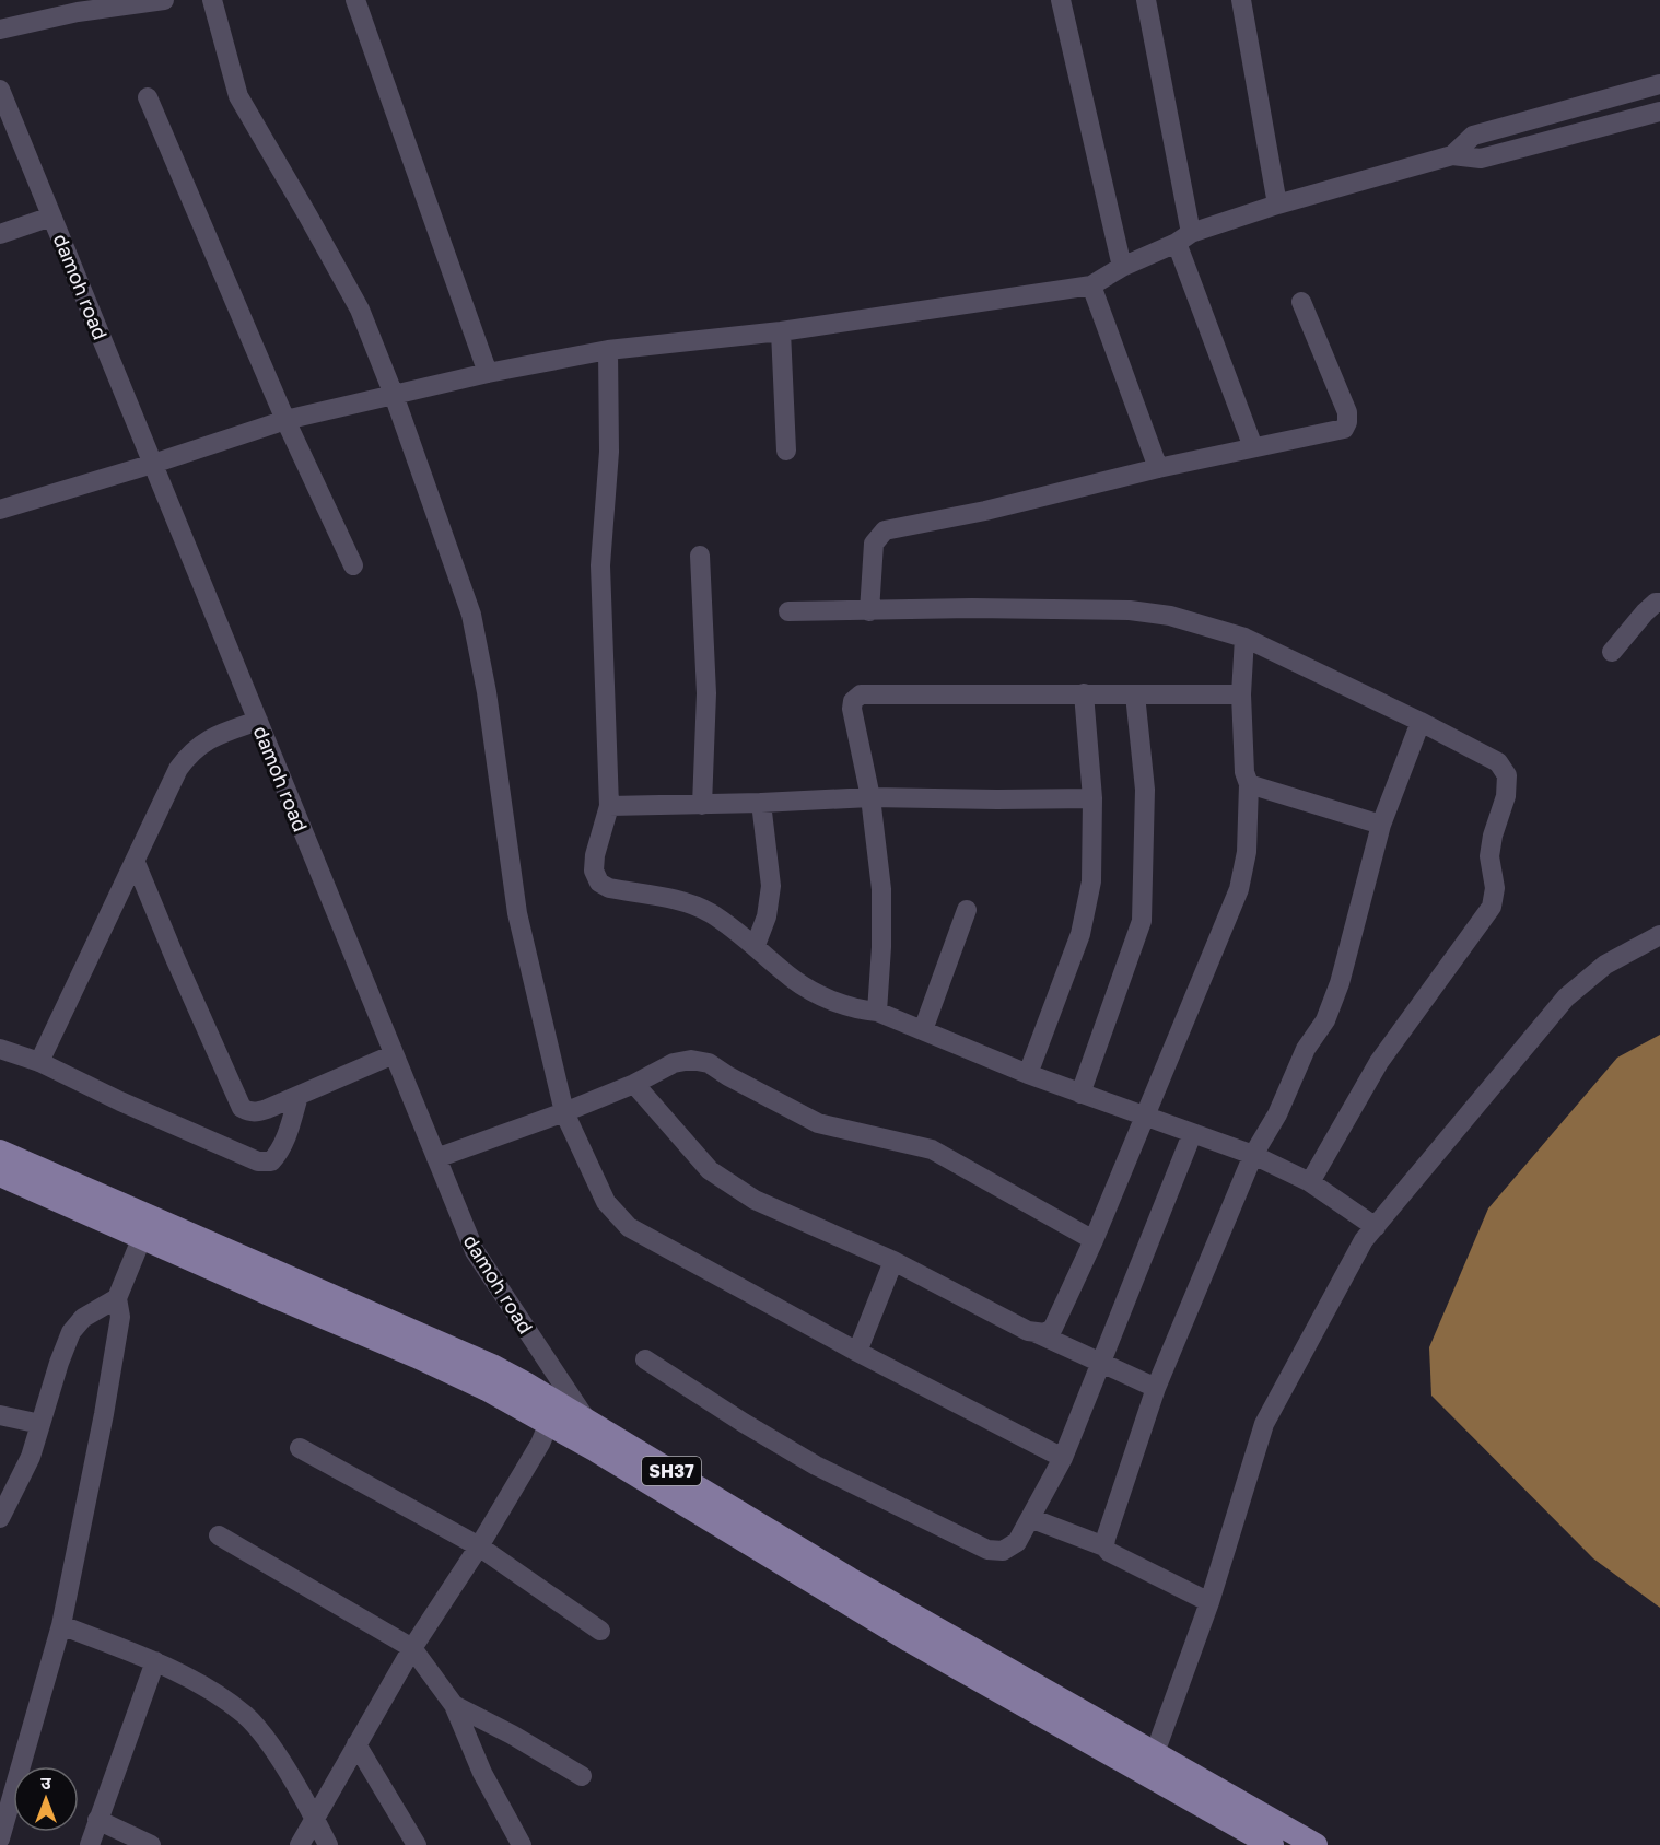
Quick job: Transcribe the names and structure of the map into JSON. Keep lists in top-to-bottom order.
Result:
{
  "streets": {
    "main road": ["SH37"],
    "street": ["damoh road"]
  },
  "crossings": [
    ["damoh road", "SH37"]
  ],
  "north": "top"
}
